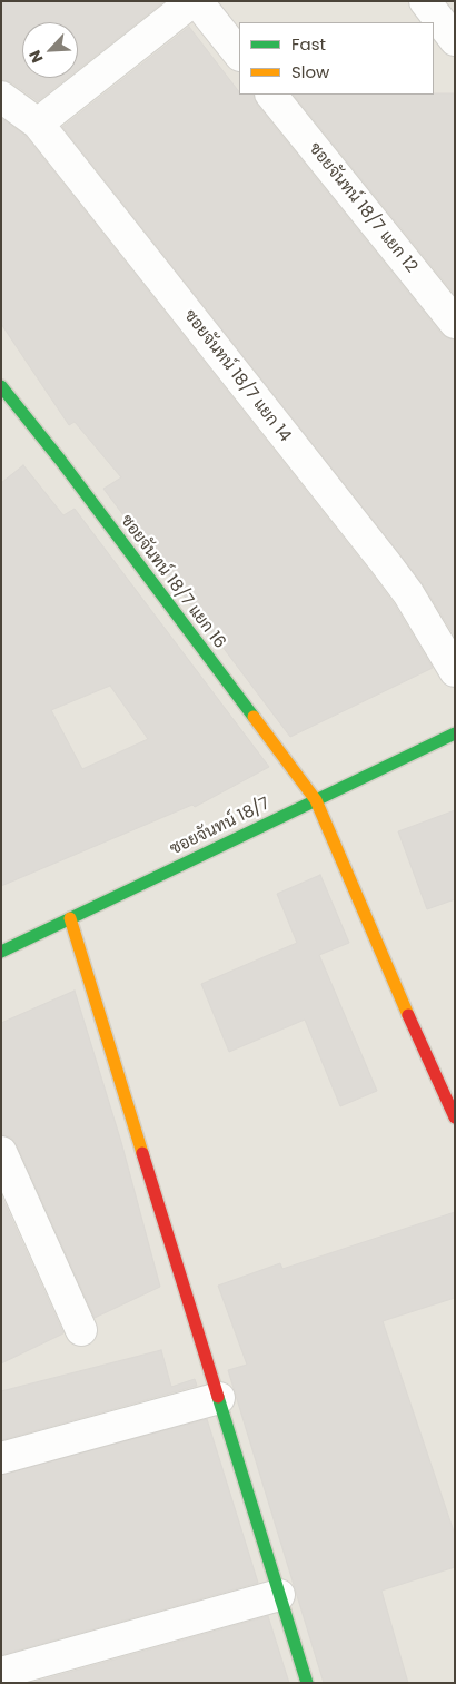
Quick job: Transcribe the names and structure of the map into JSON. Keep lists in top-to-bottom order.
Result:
{
  "streets": {
    "street": [
      "ซอยจันทน์ 18/7 แยก 12",
      "ซอยจันทน์ 18/7 แยก 14",
      "ซอยจันทน์ 18/7 แยก 16",
      "ซอยจันทน์ 18/7"
    ]
  },
  "crossings": [
    ["ซอยจันทน์ 18/7 แยก 16", "ซอยจันทน์ 18/7"]
  ],
  "legend": ["Fast", "Slow"],
  "north": "bottom left"
}
